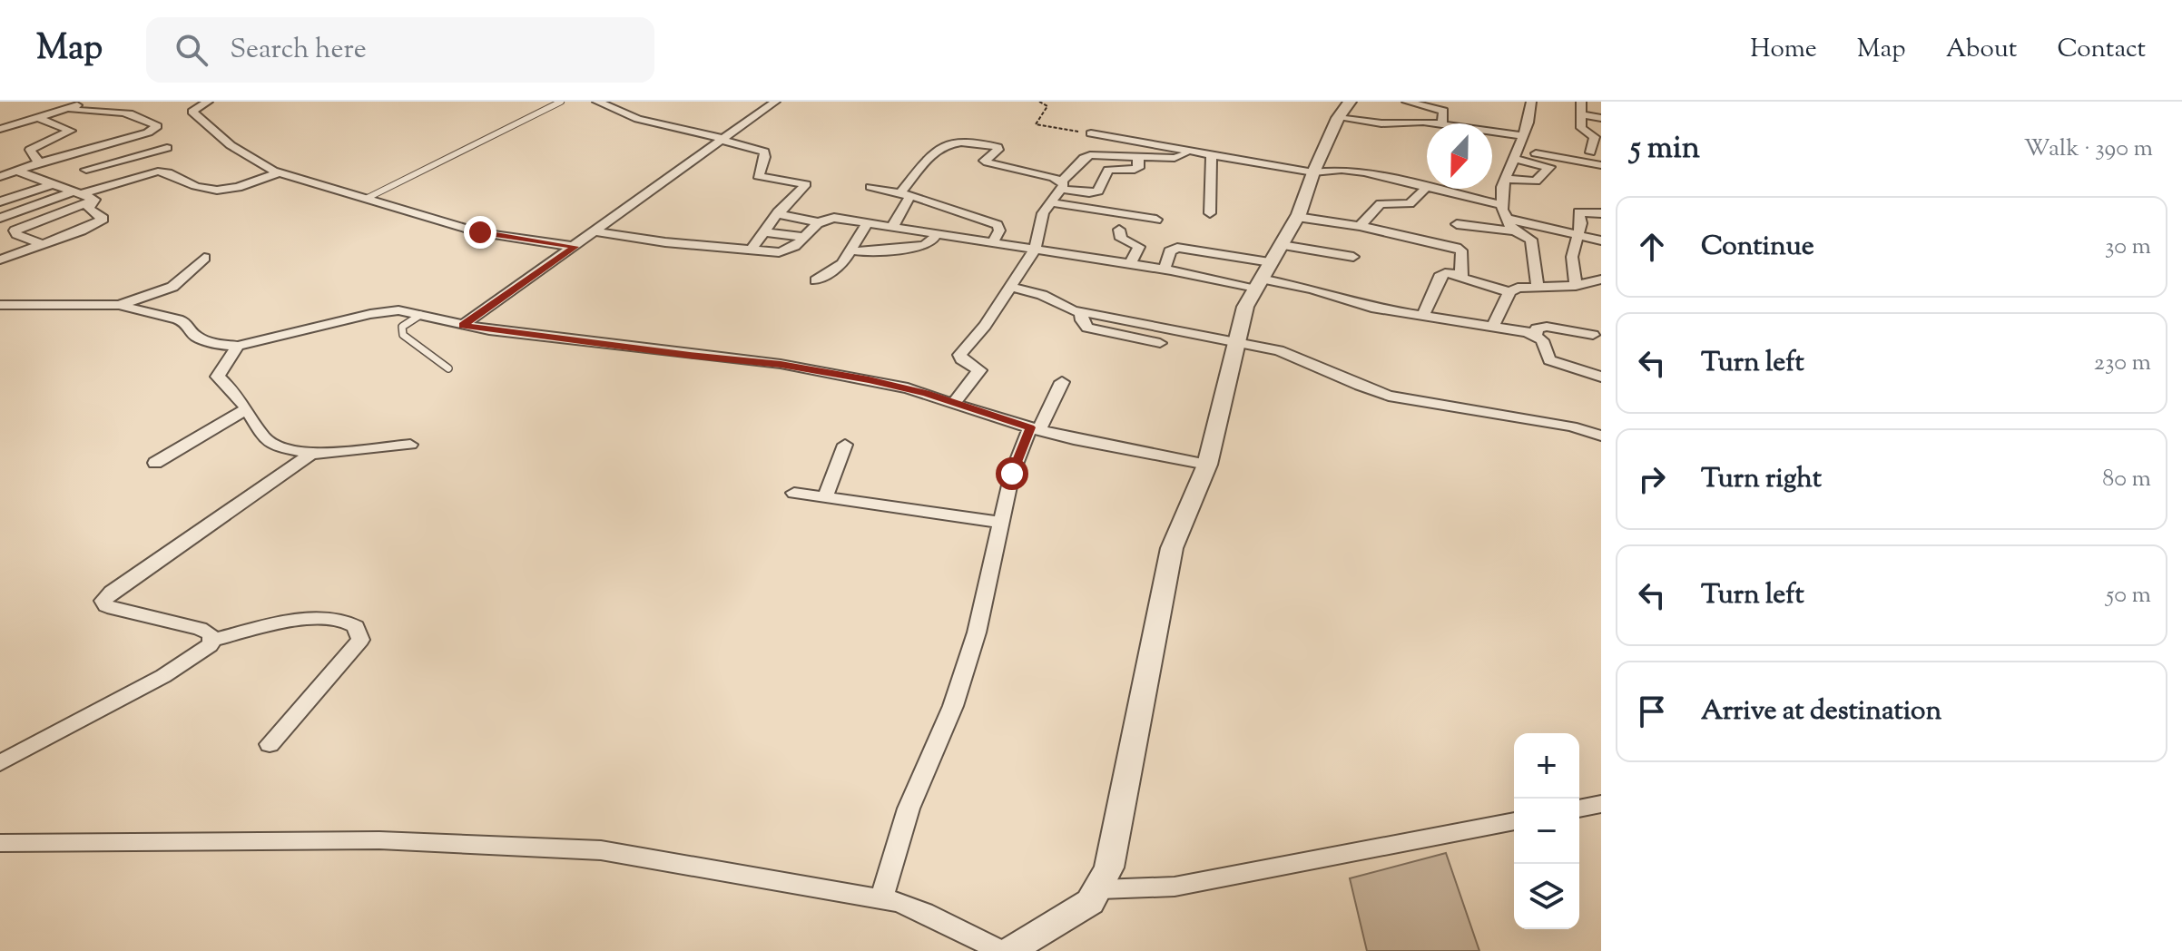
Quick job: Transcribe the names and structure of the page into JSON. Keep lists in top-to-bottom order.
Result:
{
  "north": "bottom",
  "page": {
    "header": "Map",
    "search": "Search here",
    "nav": [
      "Home",
      "Map",
      "About",
      "Contact"
    ],
    "heading": ["5 min", "Walk · 390 m"],
    "list": [
      ["Continue", "30 m"],
      ["Turn left", "230 m"],
      ["Turn right", "80 m"],
      ["Turn left", "50 m"],
      "Arrive at destination"
    ],
    "map_buttons": ["+", "−"]
  }
}
